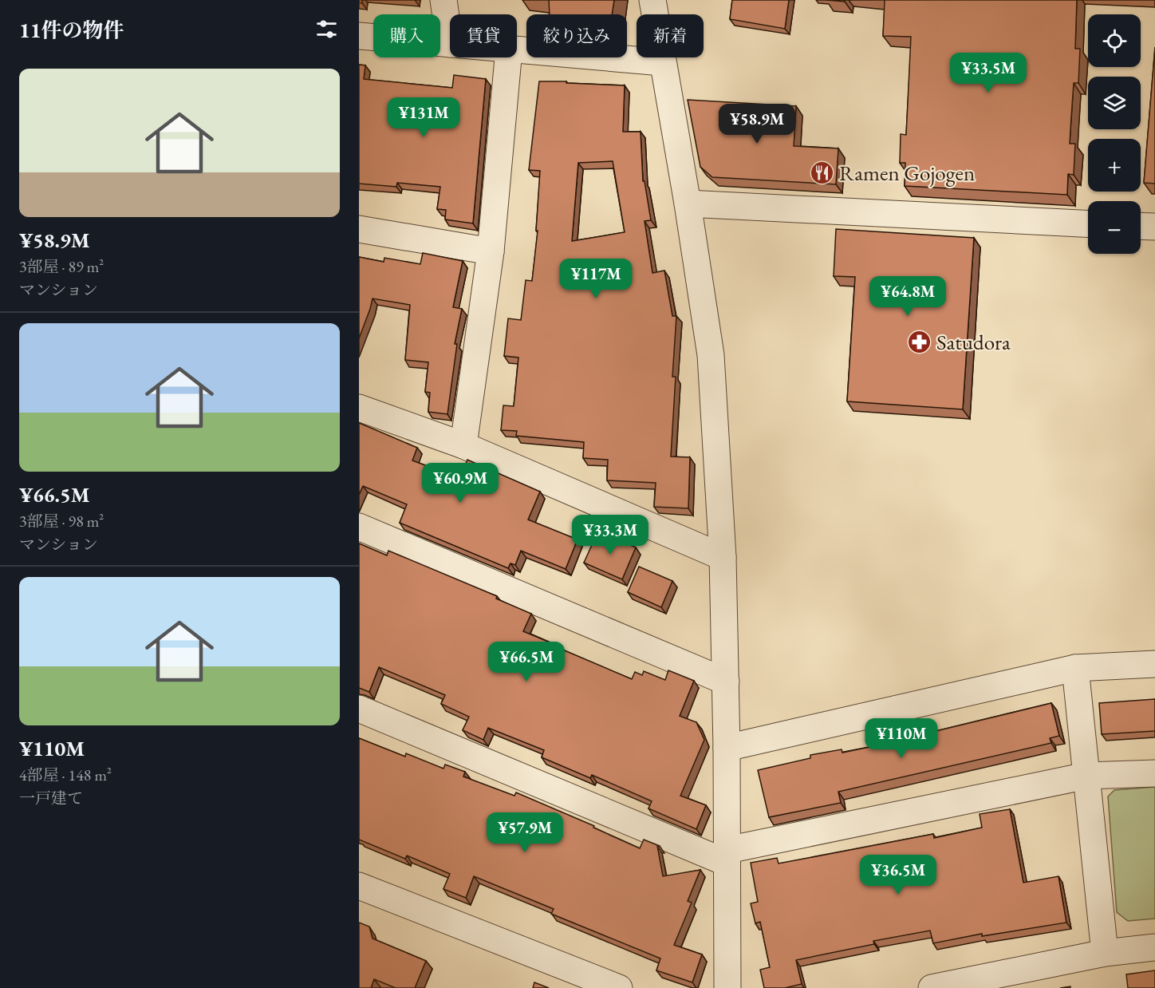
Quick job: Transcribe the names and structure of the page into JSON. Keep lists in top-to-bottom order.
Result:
{
  "places": {
    "restaurant": ["Ramen Gojogen"],
    "pharmacy": ["Satudora"]
  },
  "page": {
    "heading": "11件の物件",
    "map_buttons": ["+", "−"],
    "chip": [
      "購入",
      "賃貸",
      "絞り込み",
      "新着"
    ],
    "price": [
      "¥33.5M",
      "¥131M",
      "¥58.9M",
      "¥117M",
      "¥64.8M",
      "¥60.9M",
      "¥33.3M",
      "¥66.5M",
      "¥110M",
      "¥57.9M",
      "¥36.5M"
    ],
    "list": [
      {
        "name": "¥58.9M",
        "note": "3部屋 · 89 m² · マンション"
      },
      {
        "name": "¥66.5M",
        "note": "3部屋 · 98 m² · マンション"
      },
      {
        "name": "¥110M",
        "note": "4部屋 · 148 m² · 一戸建て"
      }
    ]
  }
}
